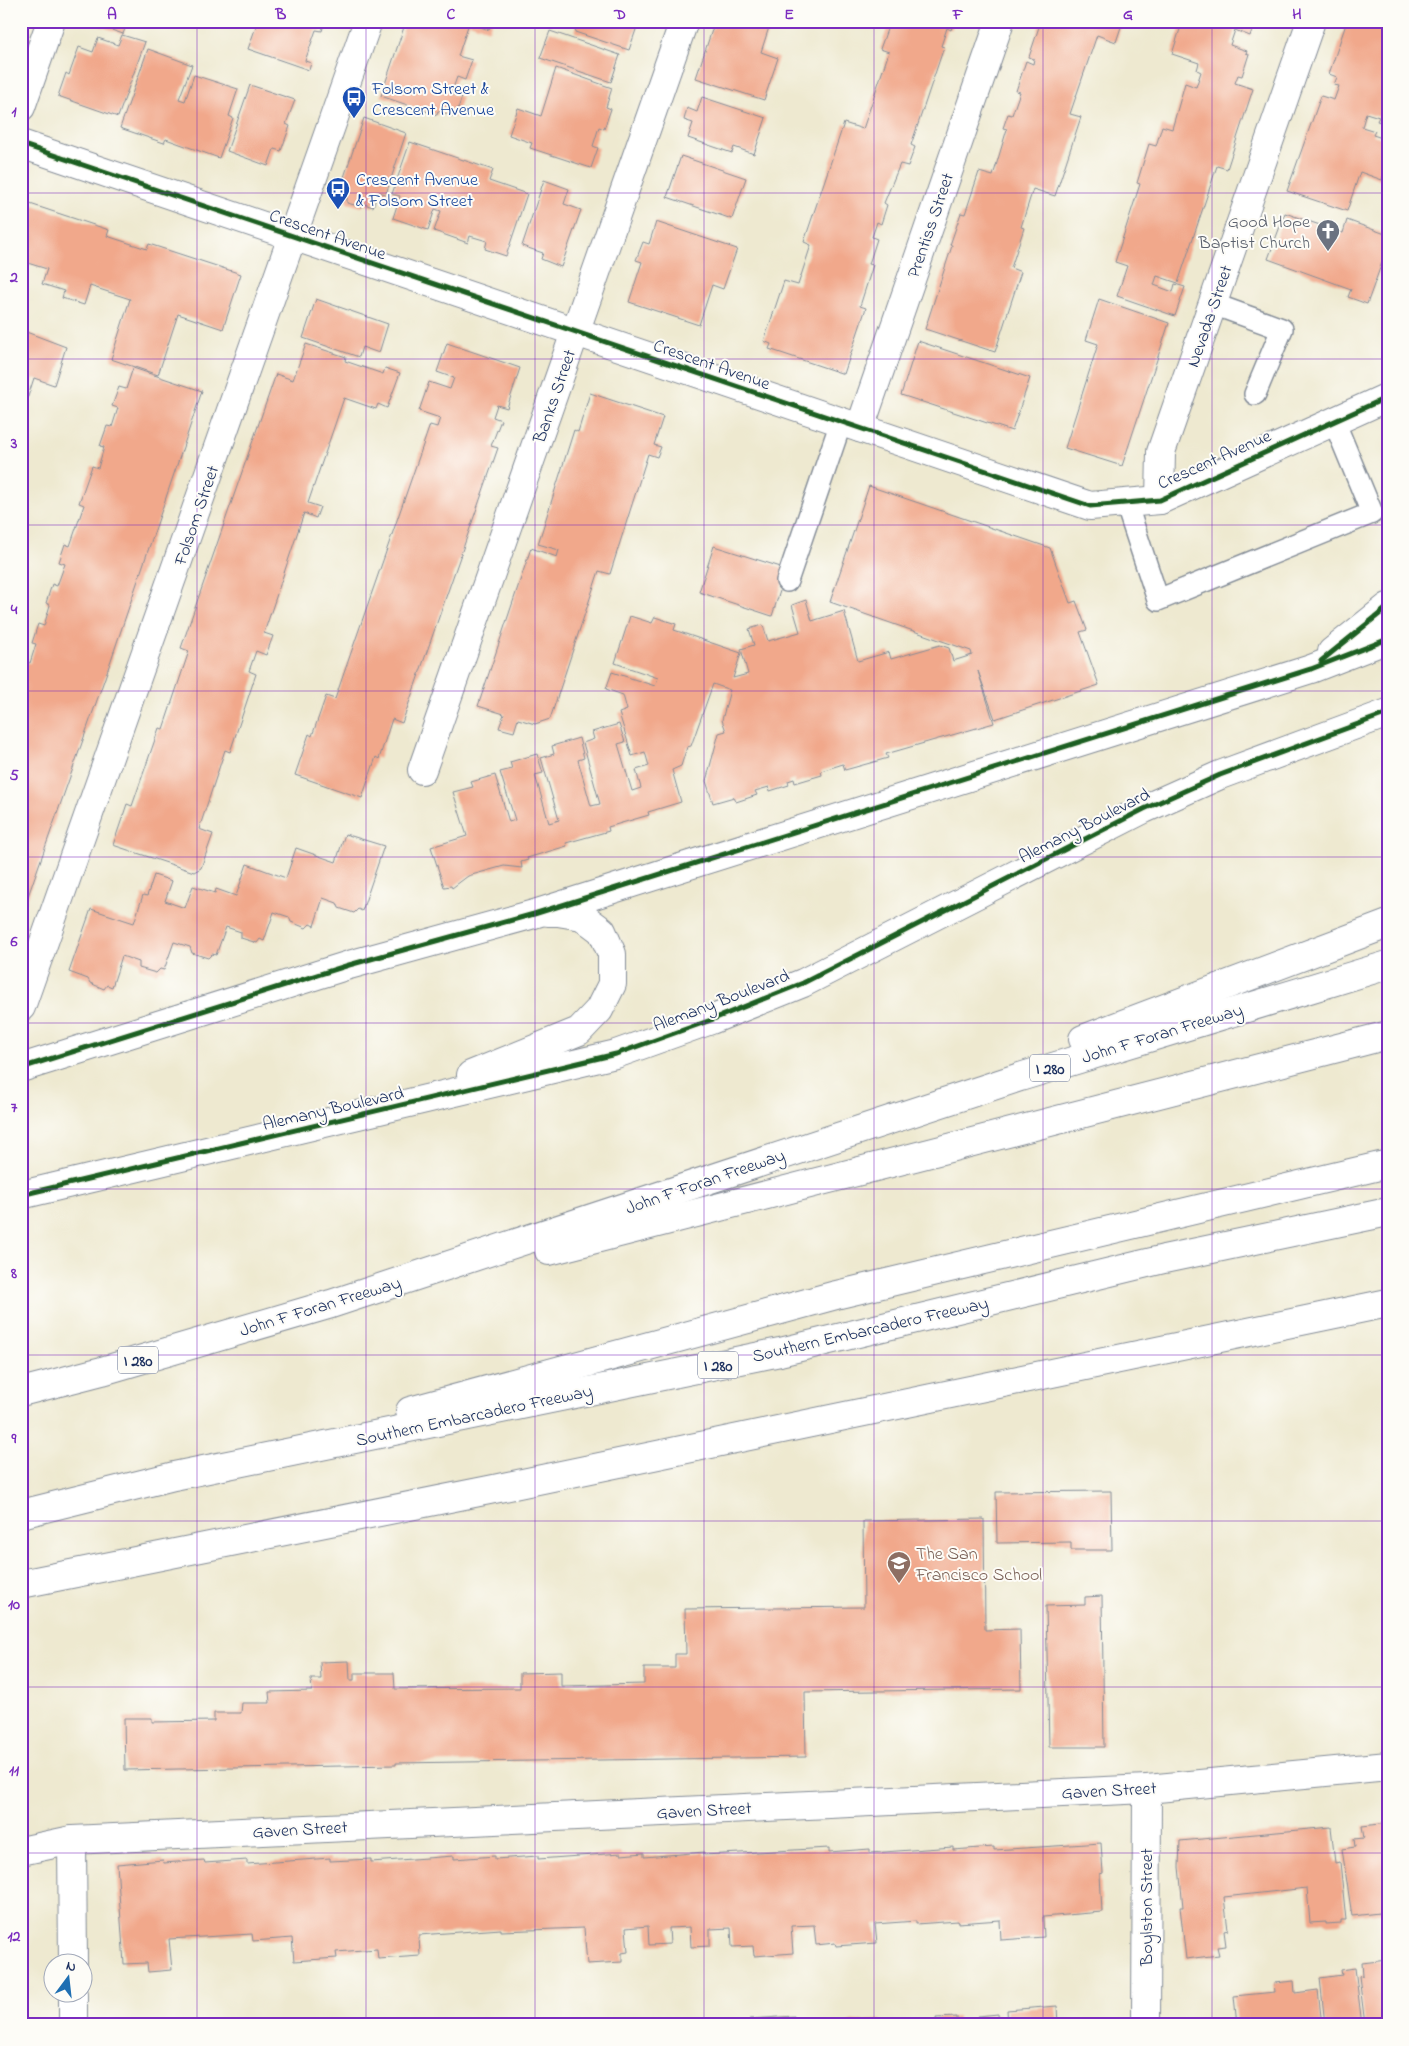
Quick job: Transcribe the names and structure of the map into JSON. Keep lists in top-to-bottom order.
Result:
{
  "streets": {
    "main road": [
      "Prentiss Street",
      "Crescent Avenue",
      "Nevada Street",
      "Banks Street",
      "Folsom Street",
      "Alemany Boulevard",
      "John F Foran Freeway",
      "I 280",
      "Southern Embarcadero Freeway",
      "Gaven Street",
      "Boylston Street"
    ]
  },
  "crossings": [
    ["Prentiss Street", "Crescent Avenue"],
    ["Crescent Avenue", "Nevada Street"],
    ["Crescent Avenue", "Banks Street"],
    ["Crescent Avenue", "Folsom Street"],
    ["I 280", "Southern Embarcadero Freeway"],
    ["Gaven Street", "Boylston Street"]
  ],
  "places": {
    "bus stop": ["Folsom Street & Crescent Avenue", "Crescent Avenue & Folsom Street"],
    "church": ["Good Hope Baptist Church"],
    "school or university": ["The San Francisco School"]
  },
  "north": "top",
  "grid": {
    "columns": [
      "A",
      "B",
      "C",
      "D",
      "E",
      "F",
      "G",
      "H"
    ],
    "rows": [
      "1",
      "2",
      "3",
      "4",
      "5",
      "6",
      "7",
      "8",
      "9",
      "10",
      "11",
      "12"
    ]
  }
}
